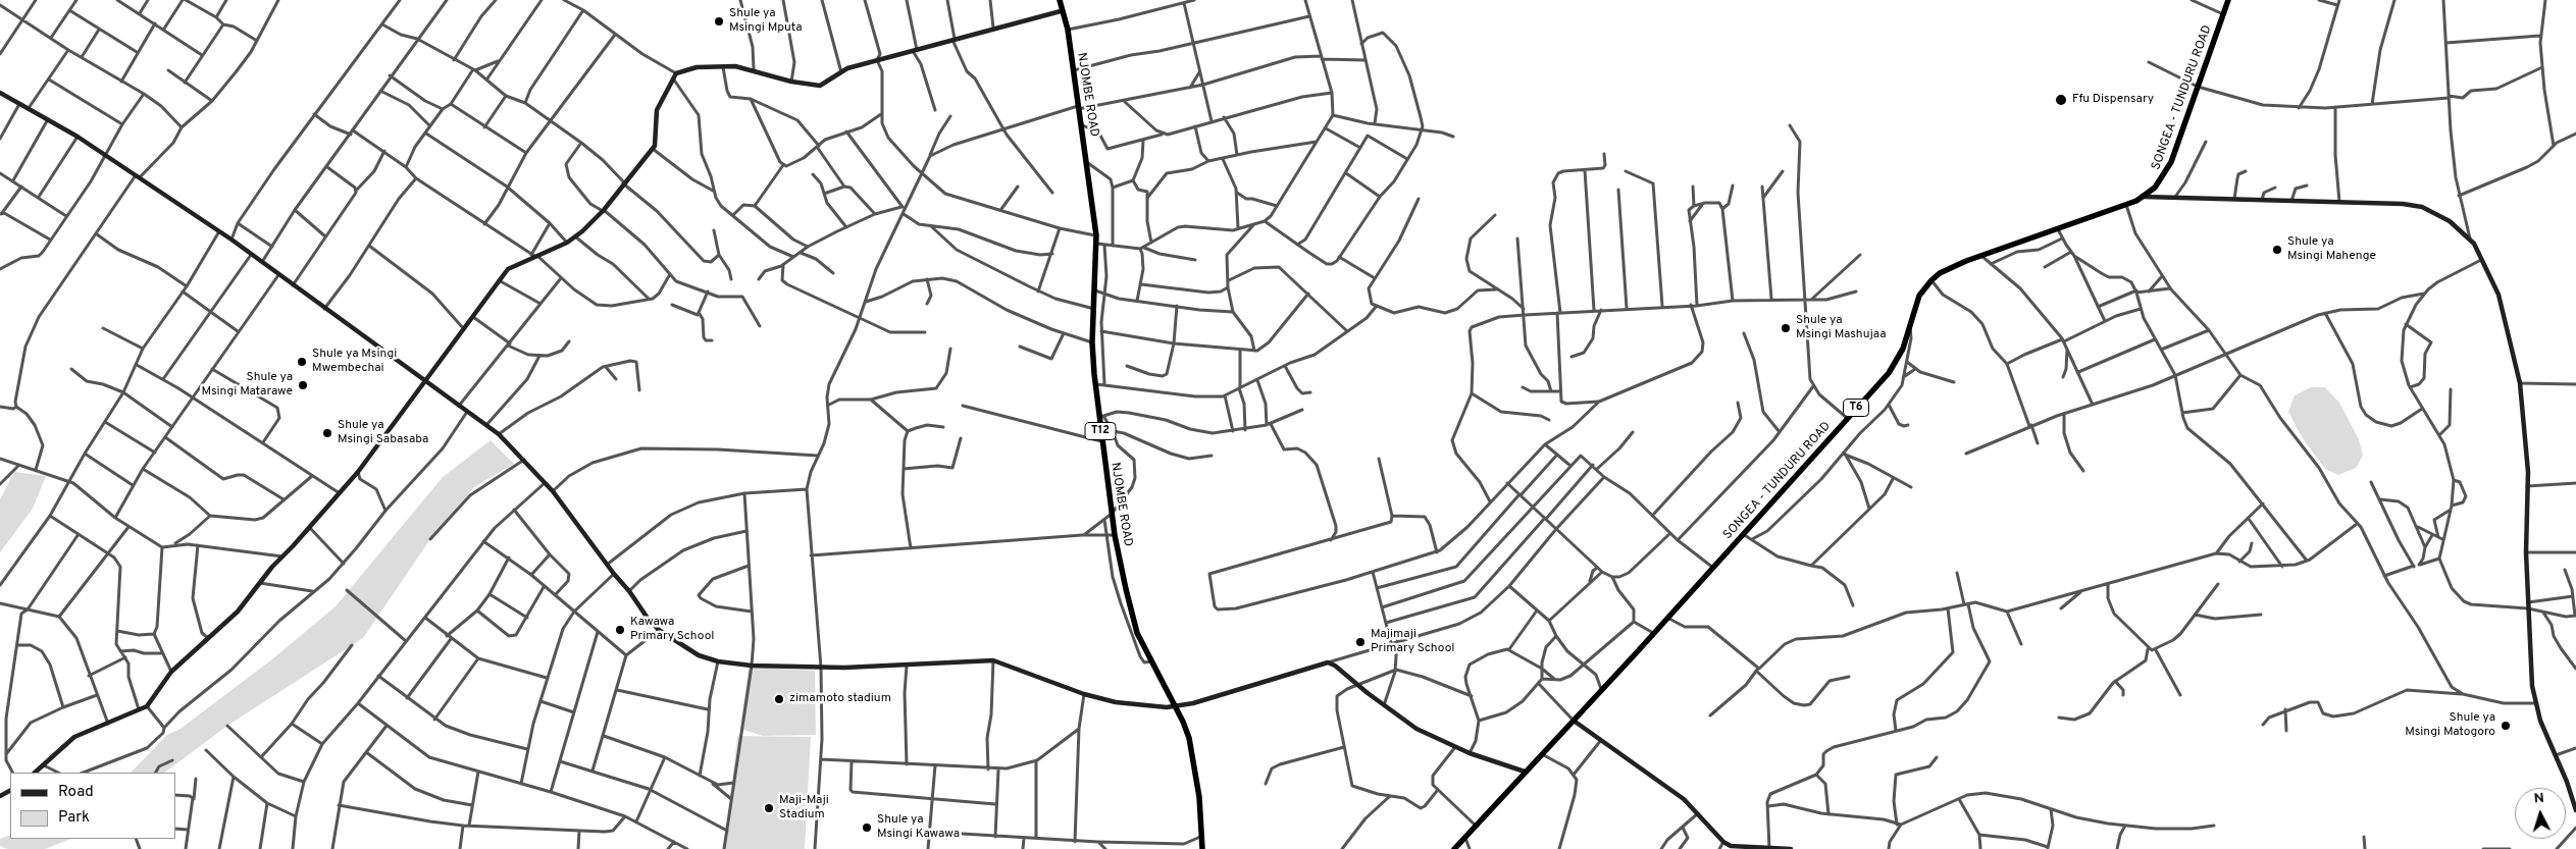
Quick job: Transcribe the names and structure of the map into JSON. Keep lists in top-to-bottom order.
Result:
{
  "streets": {
    "highway": [
      "NJOMBE ROAD",
      "SONGEA - TUNDURU ROAD",
      "T6",
      "T12"
    ]
  },
  "places": [
    "Shule ya Msingi Mputa",
    "Ffu Dispensary",
    "Shule ya Msingi Mahenge",
    "Shule ya Msingi Mashujaa",
    "Shule ya Msingi Mwembechai",
    "Shule ya Msingi Matarawe",
    "Shule ya Msingi Sabasaba",
    "Kawawa Primary School",
    "Majimaji Primary School",
    "zimamoto stadium",
    "Shule ya Msingi Matogoro",
    "Maji-Maji Stadium",
    "Shule ya Msingi Kawawa"
  ],
  "legend": ["Road", "Park"],
  "north": "top"
}
